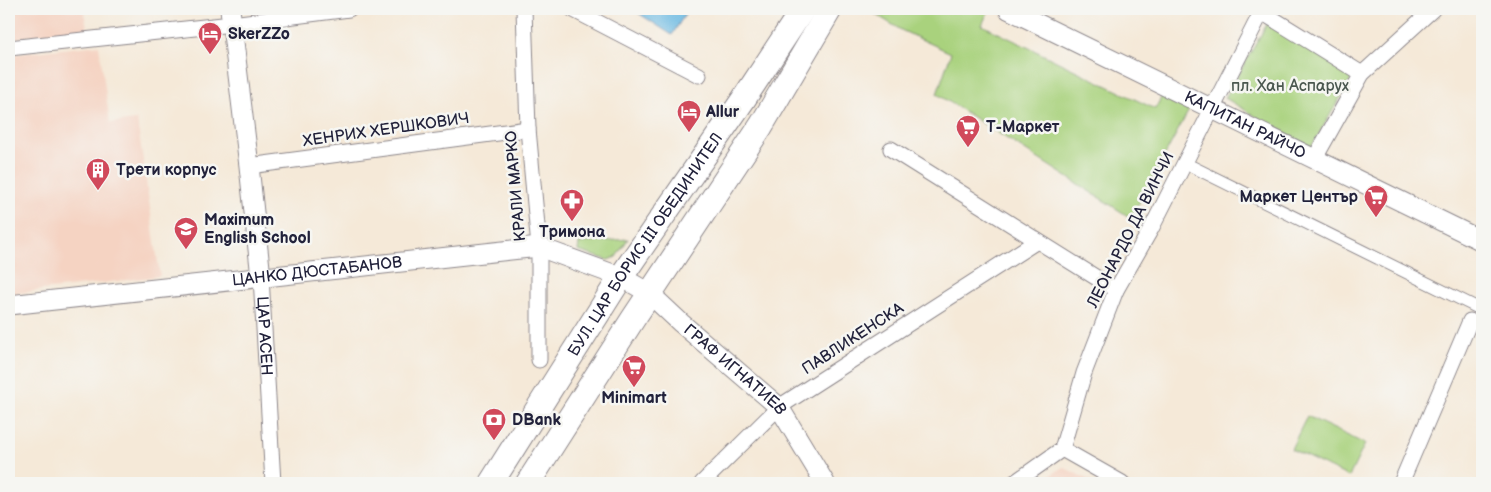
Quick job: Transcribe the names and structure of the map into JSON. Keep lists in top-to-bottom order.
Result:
{
  "streets": {
    "main road": ["БУЛ. ЦАР БОРИС III ОБЕДИНИТЕЛ"],
    "street": [
      "КАПИТАН РАЙЧО",
      "ХЕНРИХ ХЕРШКОВИЧ",
      "КРАЛИ МАРКО",
      "ЛЕОНАРДО ДА ВИНЧИ",
      "ЦАНКО ДЮСТАБАНОВ",
      "ЦАР АСЕН",
      "ПАВЛИКЕНСКА",
      "ГРАФ ИГНАТИЕВ"
    ]
  },
  "crossings": [
    ["КАПИТАН РАЙЧО", "ЛЕОНАРДО ДА ВИНЧИ"],
    ["ХЕНРИХ ХЕРШКОВИЧ", "КРАЛИ МАРКО"],
    ["ХЕНРИХ ХЕРШКОВИЧ", "ЦАР АСЕН"],
    ["КРАЛИ МАРКО", "ЦАНКО ДЮСТАБАНОВ"],
    ["БУЛ. ЦАР БОРИС III ОБЕДИНИТЕЛ", "ЦАНКО ДЮСТАБАНОВ"],
    ["БУЛ. ЦАР БОРИС III ОБЕДИНИТЕЛ", "ГРАФ ИГНАТИЕВ"],
    ["ЦАНКО ДЮСТАБАНОВ", "ЦАР АСЕН"],
    ["ЦАНКО ДЮСТАБАНОВ", "ГРАФ ИГНАТИЕВ"],
    ["ПАВЛИКЕНСКА", "ГРАФ ИГНАТИЕВ"]
  ],
  "parks": ["пл. Хан Аспарух"],
  "places": {
    "hotel": ["SkerZZo", "Allur"],
    "supermarket": ["Т-Маркет", "Маркет Център", "Minimart"],
    "building": ["Трети корпус"],
    "pharmacy": ["Тримона"],
    "school or university": ["Maximum English School"],
    "bank": ["DBank"]
  }
}
